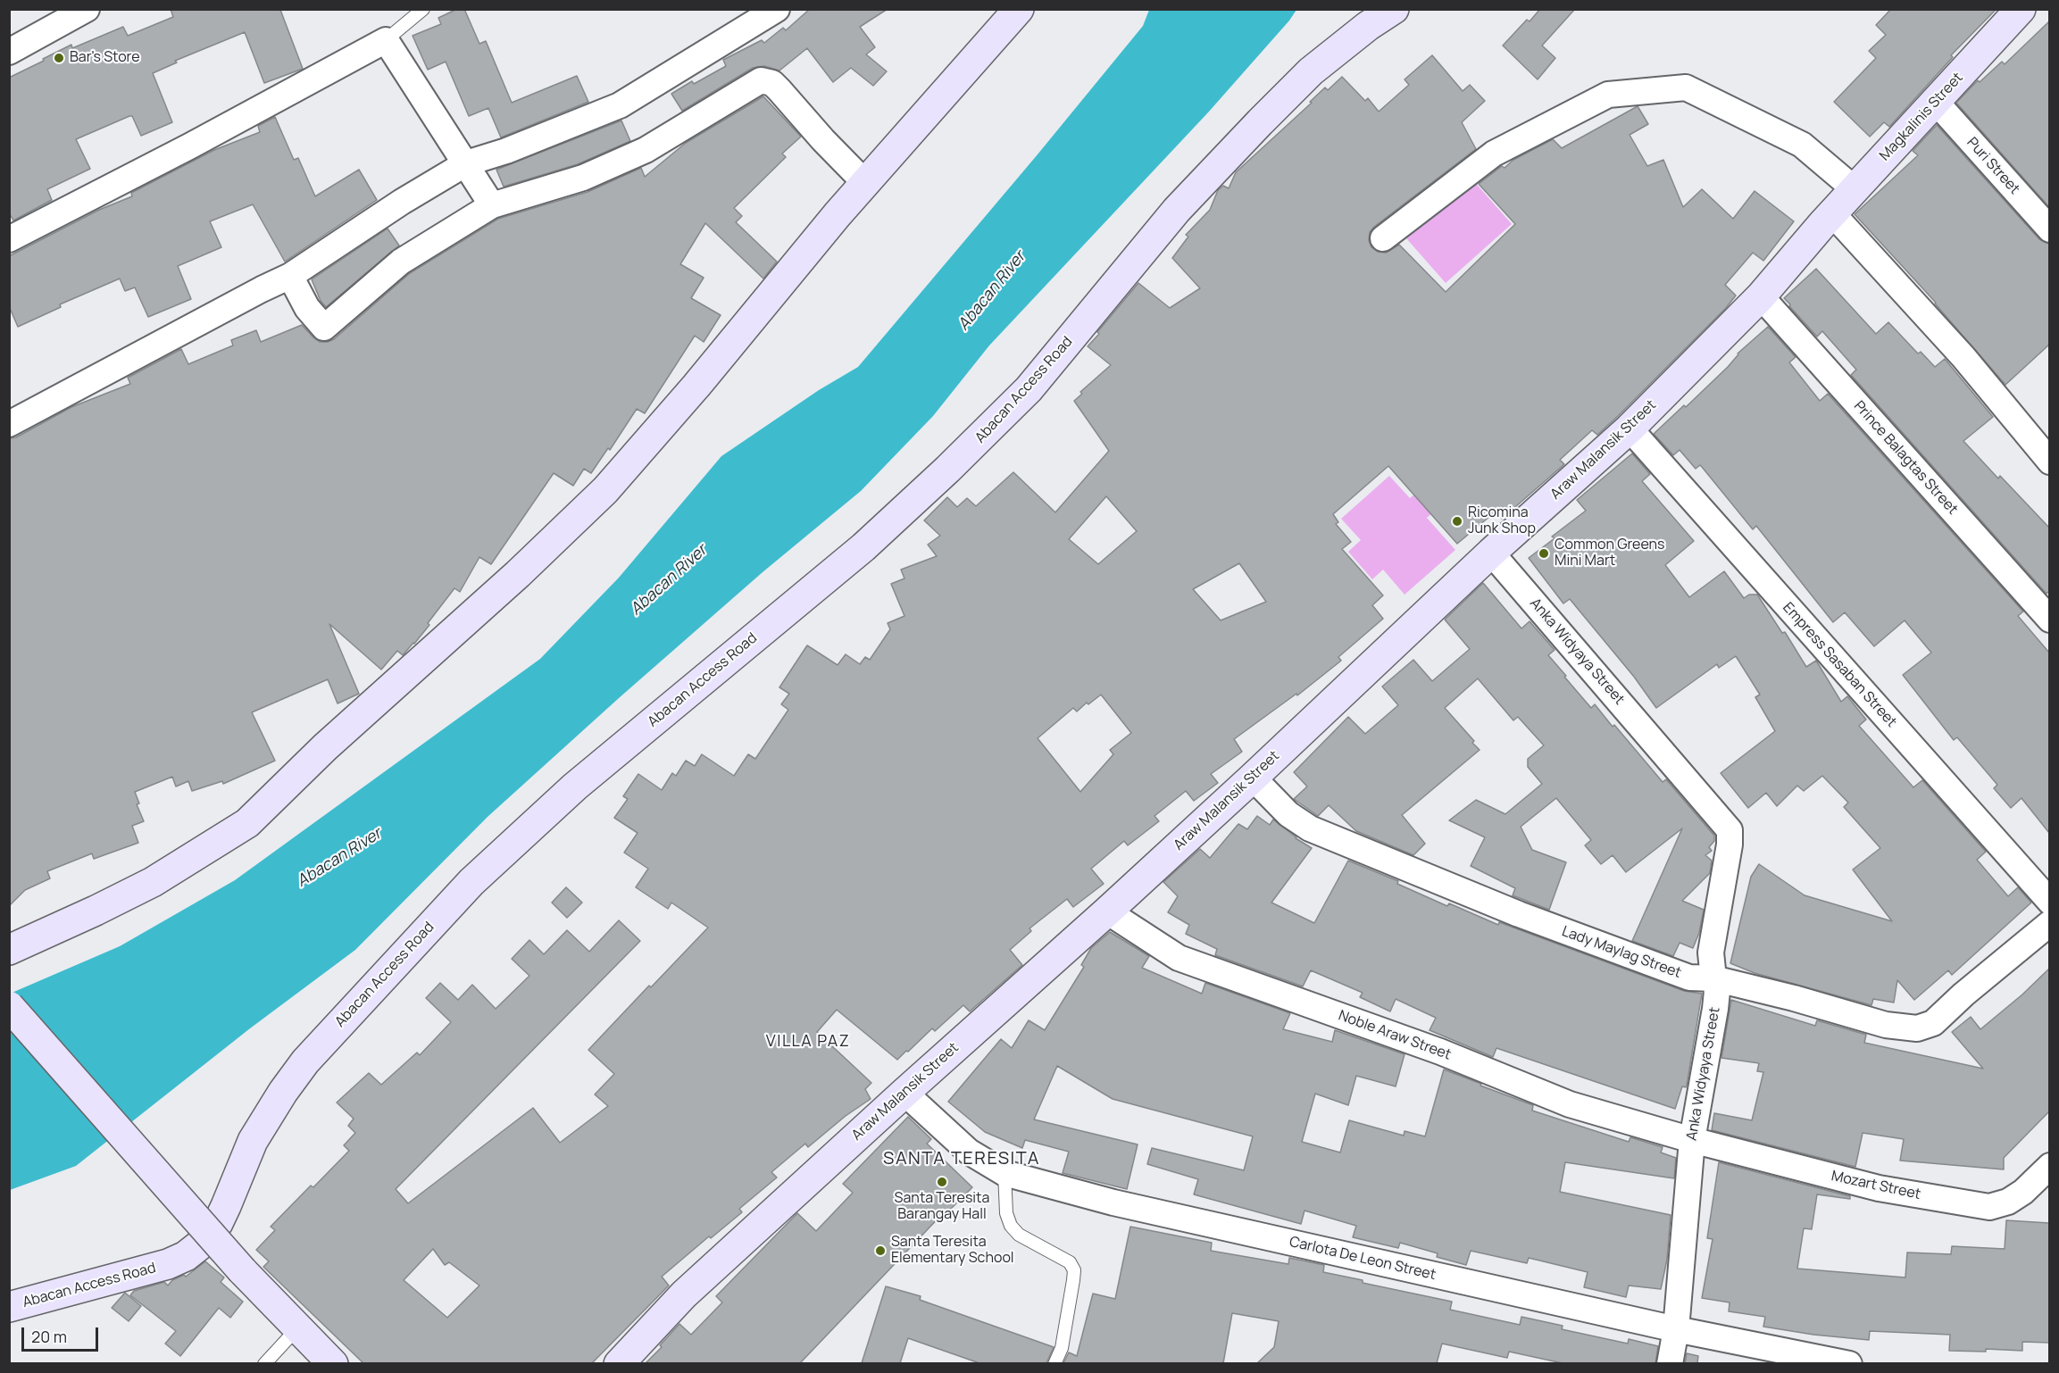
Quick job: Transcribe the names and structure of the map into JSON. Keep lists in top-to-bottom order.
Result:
{
  "streets": {
    "street": [
      "Magkalinis Street",
      "Puri Street",
      "Abacan Access Road",
      "Araw Malansik Street",
      "Prince Balagtas Street",
      "Anka Widyaya Street",
      "Empress Sasaban Street",
      "Lady Maylag Street",
      "Noble Araw Street",
      "Mozart Street",
      "Carlota De Leon Street"
    ]
  },
  "crossings": [
    ["Magkalinis Street", "Puri Street"],
    ["Magkalinis Street", "Araw Malansik Street"],
    ["Araw Malansik Street", "Prince Balagtas Street"],
    ["Araw Malansik Street", "Anka Widyaya Street"],
    ["Araw Malansik Street", "Empress Sasaban Street"],
    ["Araw Malansik Street", "Lady Maylag Street"],
    ["Araw Malansik Street", "Noble Araw Street"],
    ["Araw Malansik Street", "Carlota De Leon Street"],
    ["Anka Widyaya Street", "Lady Maylag Street"],
    ["Anka Widyaya Street", "Noble Araw Street"],
    ["Anka Widyaya Street", "Mozart Street"],
    ["Anka Widyaya Street", "Carlota De Leon Street"],
    ["Noble Araw Street", "Mozart Street"]
  ],
  "districts": ["VILLA PAZ", "SANTA TERESITA"],
  "water": ["Abacan River"],
  "places": [
    "Bar's Store",
    "Ricomina Junk Shop",
    "Common Greens Mini Mart",
    "Santa Teresita Barangay Hall",
    "Santa Teresita Elementary School"
  ],
  "scale_bar": "20 m"
}
